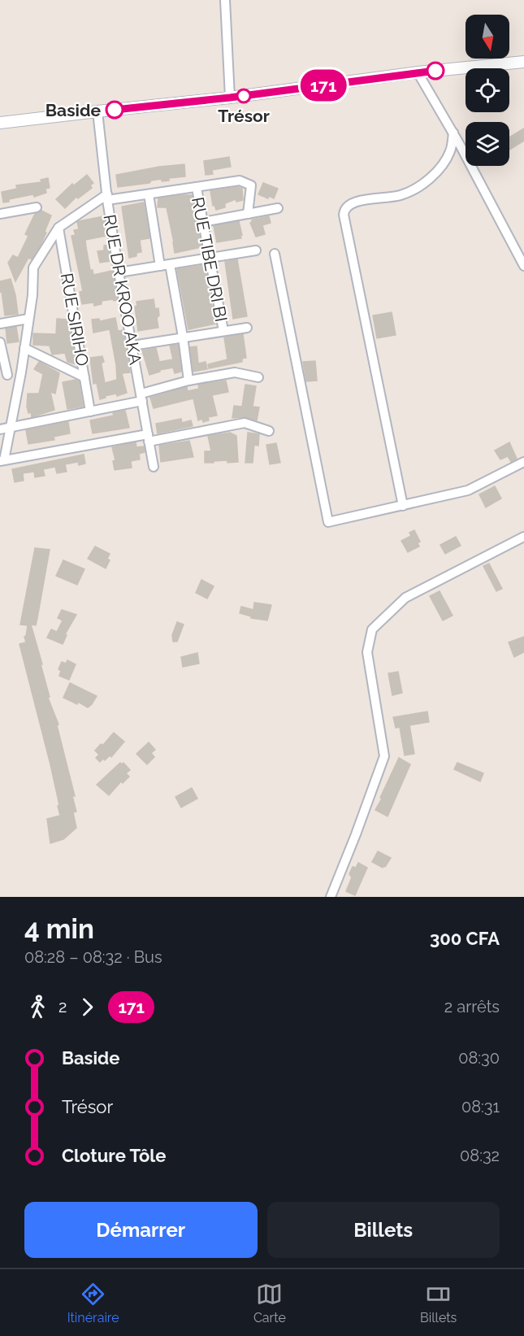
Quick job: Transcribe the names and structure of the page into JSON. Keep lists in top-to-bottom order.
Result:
{
  "streets": {
    "street": ["RUE TIBE DRI BI", "RUE DR KROO AKA", "RUE SIRIHO"]
  },
  "places": ["Trésor", "Baside"],
  "lines": ["bus line 171"],
  "north": "bottom",
  "page": {
    "on_map": "171",
    "heading": ["4 min", "08:28 – 08:32 · Bus", "300 CFA"],
    "legs": ["2", "171", "2 arrêts"],
    "list": [
      {
        "name": "Baside",
        "value": "08:30"
      },
      {
        "name": "Trésor",
        "value": "08:31"
      },
      {
        "name": "Cloture Tôle",
        "value": "08:32"
      }
    ],
    "buttons": ["Démarrer", "Billets"],
    "tabs": ["Itinéraire", "Carte", "Billets"]
  }
}
